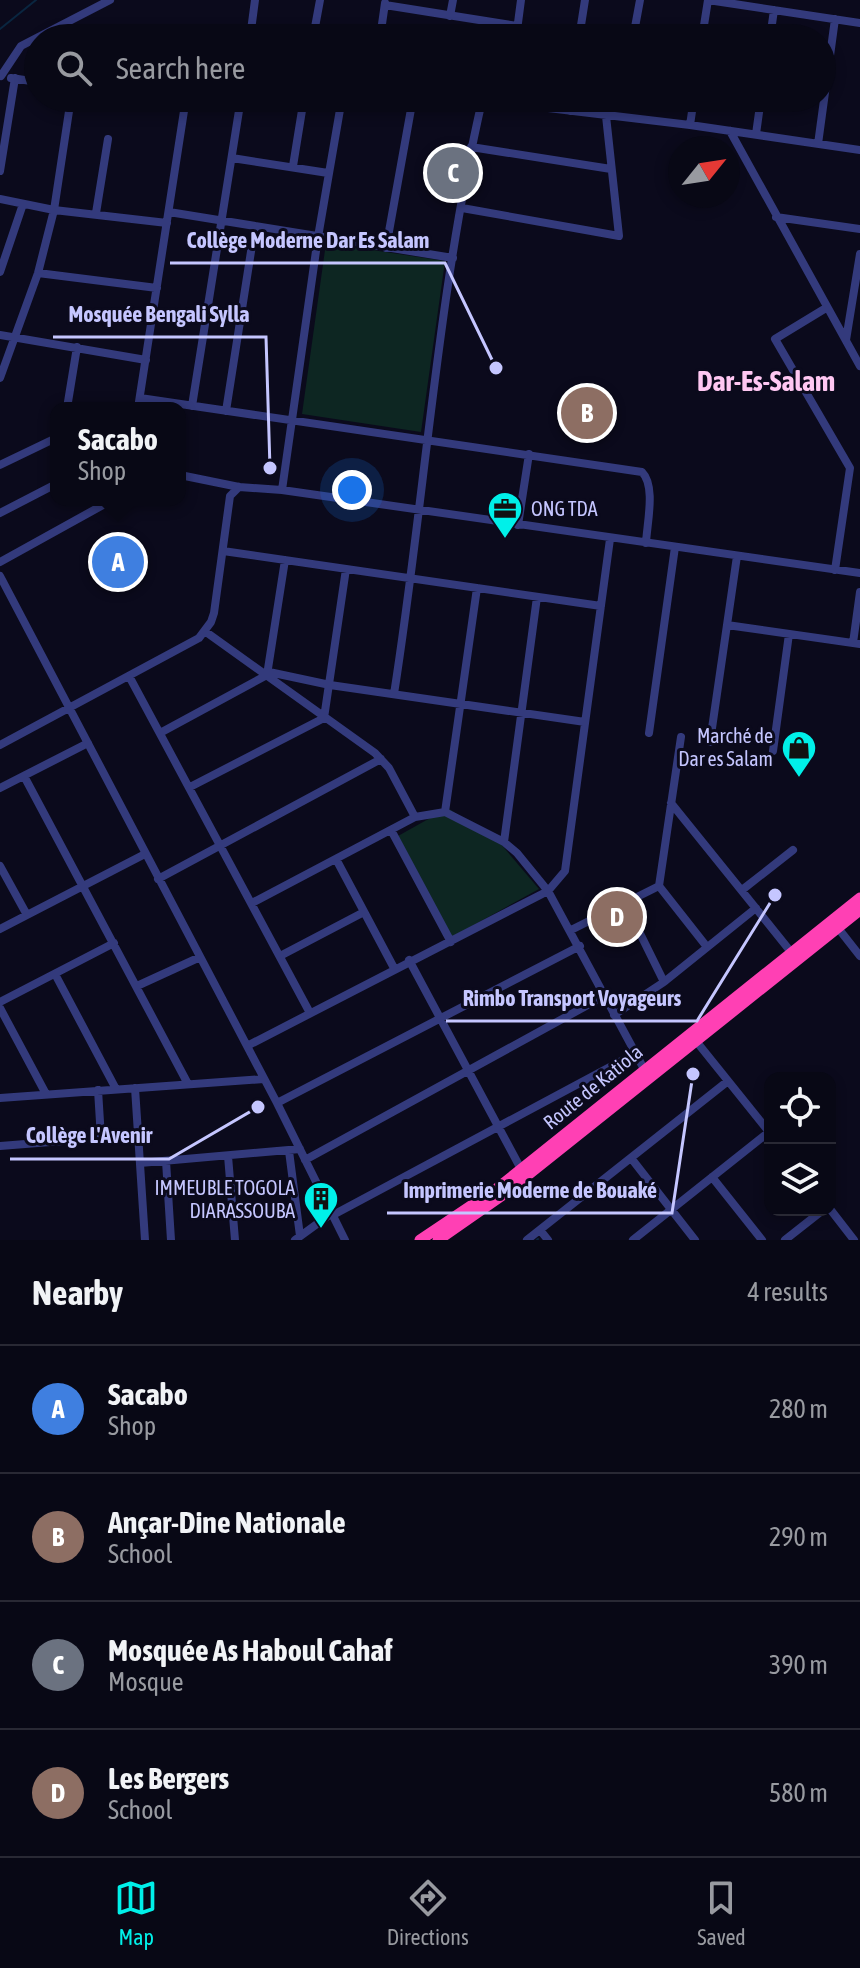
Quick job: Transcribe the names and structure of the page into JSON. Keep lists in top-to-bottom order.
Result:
{
  "streets": {
    "highway": ["Route de Katiola"]
  },
  "districts": ["Dar-Es-Salam"],
  "places": {
    "other": [
      "Collège Moderne Dar Es Salam",
      "Mosquée Bengali Sylla",
      "Rimbo Transport Voyageurs",
      "Imprimerie Moderne de Bouaké",
      "Collège L'Avenir"
    ],
    "office": ["ONG TDA"],
    "shop": ["Marché de Dar es Salam"],
    "building": ["IMMEUBLE TOGOLA DIARASSOUBA"]
  },
  "north": "top right",
  "page": {
    "search": "Search here",
    "pins": [
      "C",
      "B",
      "A",
      "D"
    ],
    "popup": ["Sacabo", "Shop"],
    "heading": ["Nearby", "4 results"],
    "list": [
      {
        "mark": "A",
        "name": "Sacabo",
        "note": "Shop",
        "value": "280 m"
      },
      {
        "mark": "B",
        "name": "Ançar-Dine Nationale",
        "note": "School",
        "value": "290 m"
      },
      {
        "mark": "C",
        "name": "Mosquée As Haboul Cahaf",
        "note": "Mosque",
        "value": "390 m"
      },
      {
        "mark": "D",
        "name": "Les Bergers",
        "note": "School",
        "value": "580 m"
      }
    ],
    "nav": ["Map", "Directions", "Saved"]
  }
}
